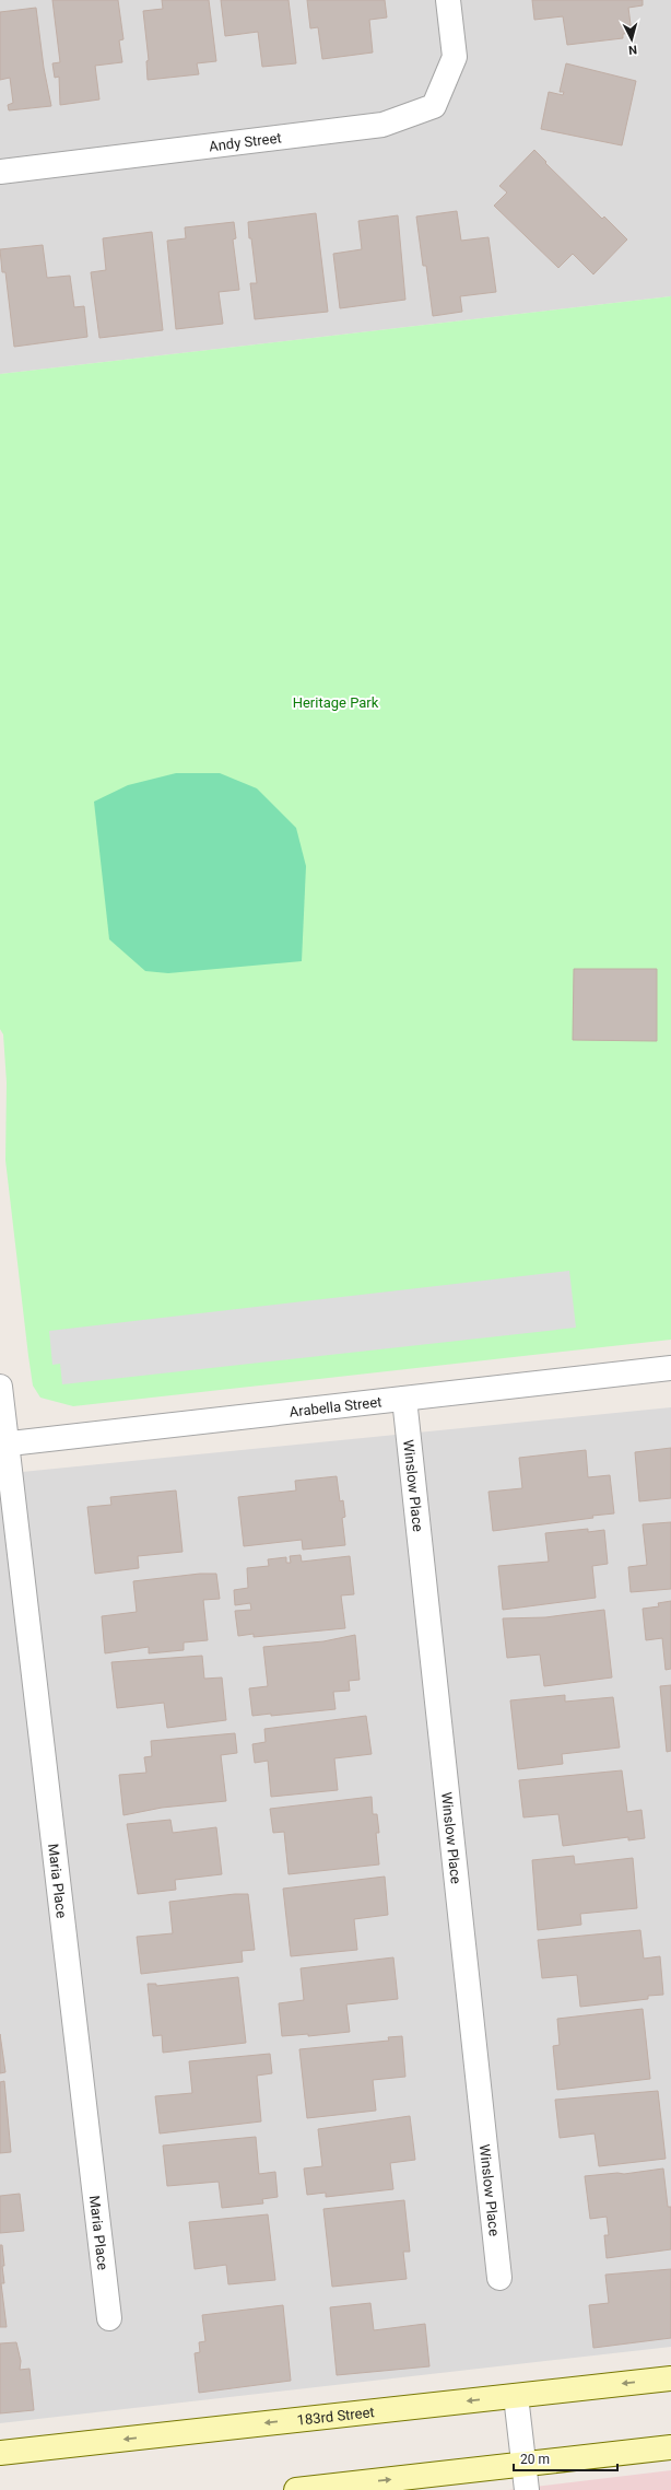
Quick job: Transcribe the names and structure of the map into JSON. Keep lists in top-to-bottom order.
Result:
{
  "streets": {
    "street": [
      "Andy Street",
      "Arabella Street",
      "Winslow Place",
      "Maria Place",
      "183rd Street"
    ]
  },
  "crossings": [
    ["Arabella Street", "Winslow Place"],
    ["Arabella Street", "Maria Place"]
  ],
  "parks": ["Heritage Park"],
  "scale_bar": "20 m",
  "north": "bottom"
}
